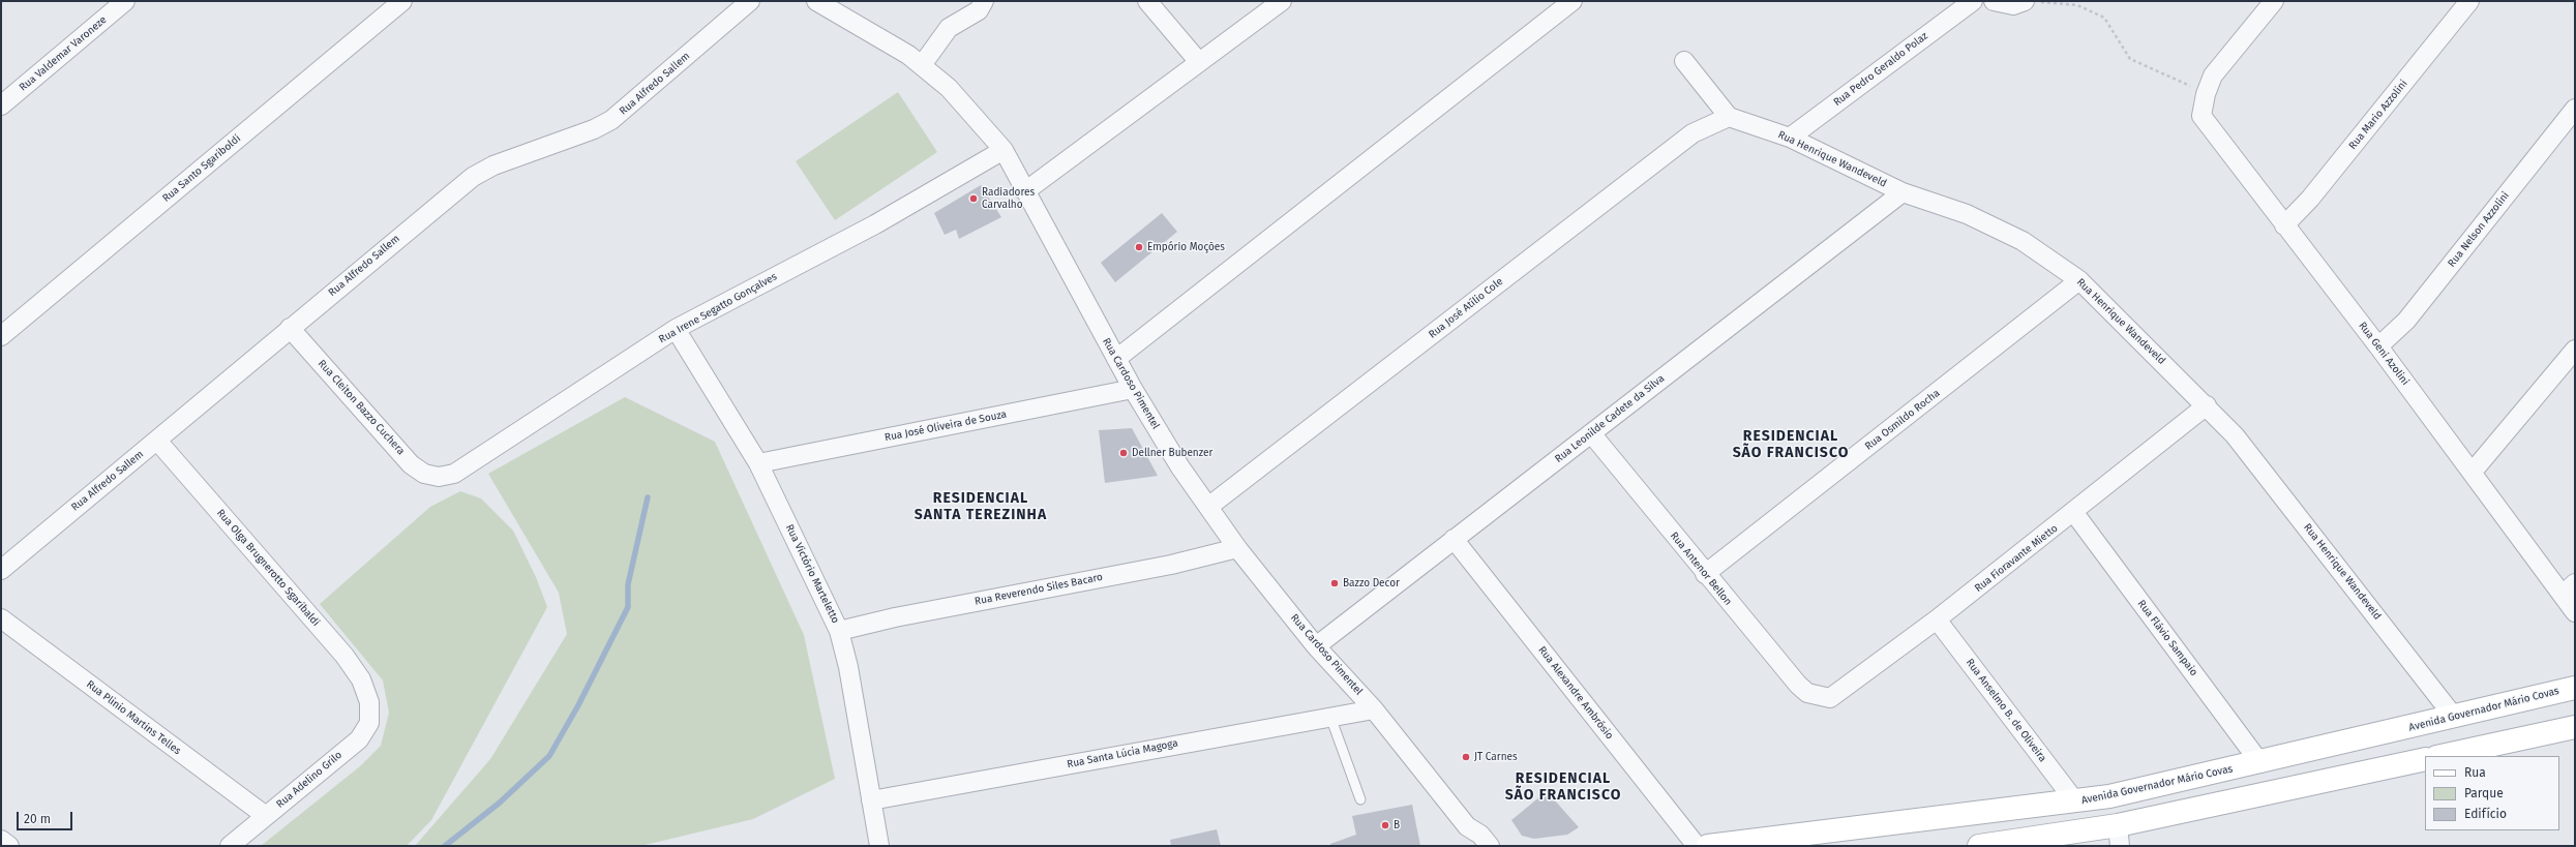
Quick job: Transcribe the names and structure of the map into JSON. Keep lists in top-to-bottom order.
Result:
{
  "streets": {
    "main road": ["Avenida Governador Mário Covas"],
    "street": [
      "Rua Valdemar Varoneze",
      "Rua Pedro Geraldo Polaz",
      "Rua Alfredo Sallem",
      "Rua Mario Azzolini",
      "Rua Henrique Wandeveld",
      "Rua Santo Sgariboldi",
      "Rua Nelson Azzolini",
      "Rua Irene Segatto Gonçalves",
      "Rua José Atílio Cole",
      "Rua Geni Azolini",
      "Rua Cardoso Pimentel",
      "Rua Cleiton Bazzo Cuchera",
      "Rua Leonilde Cadete da Silva",
      "Rua Osmildo Rocha",
      "Rua José Oliveira de Souza",
      "Rua Fioravante Mietto",
      "Rua Olga Brugnerotto Sgaribaldi",
      "Rua Antenor Bellon",
      "Rua Victório Marteletto",
      "Rua Reverendo Siles Bacaro",
      "Rua Flávio Sampaio",
      "Rua Alexandre Ambrósio",
      "Rua Anselmo B. de Oliveira",
      "Rua Plinio Martins Telles",
      "Rua Santa Lúcia Magoga",
      "Rua Adelino Grilo"
    ]
  },
  "crossings": [
    ["Rua Pedro Geraldo Polaz", "Rua Henrique Wandeveld"],
    ["Rua Alfredo Sallem", "Rua Cleiton Bazzo Cuchera"],
    ["Rua Alfredo Sallem", "Rua Olga Brugnerotto Sgaribaldi"],
    ["Rua Mario Azzolini", "Rua Geni Azolini"],
    ["Rua Henrique Wandeveld", "Rua José Atílio Cole"],
    ["Rua Henrique Wandeveld", "Rua Leonilde Cadete da Silva"],
    ["Rua Henrique Wandeveld", "Rua Osmildo Rocha"],
    ["Rua Henrique Wandeveld", "Rua Fioravante Mietto"],
    ["Rua Henrique Wandeveld", "Avenida Governador Mário Covas"],
    ["Rua Nelson Azzolini", "Rua Geni Azolini"],
    ["Rua Irene Segatto Gonçalves", "Rua Cardoso Pimentel"],
    ["Rua Irene Segatto Gonçalves", "Rua Cleiton Bazzo Cuchera"],
    ["Rua Irene Segatto Gonçalves", "Rua Victório Marteletto"],
    ["Rua José Atílio Cole", "Rua Cardoso Pimentel"],
    ["Rua Cardoso Pimentel", "Rua Leonilde Cadete da Silva"],
    ["Rua Cardoso Pimentel", "Rua José Oliveira de Souza"],
    ["Rua Cardoso Pimentel", "Rua Reverendo Siles Bacaro"],
    ["Rua Cardoso Pimentel", "Rua Santa Lúcia Magoga"],
    ["Rua Leonilde Cadete da Silva", "Rua Antenor Bellon"],
    ["Rua Leonilde Cadete da Silva", "Rua Alexandre Ambrósio"],
    ["Rua Osmildo Rocha", "Rua Antenor Bellon"],
    ["Rua José Oliveira de Souza", "Rua Victório Marteletto"],
    ["Rua Fioravante Mietto", "Rua Antenor Bellon"],
    ["Rua Fioravante Mietto", "Rua Flávio Sampaio"],
    ["Rua Fioravante Mietto", "Rua Anselmo B. de Oliveira"],
    ["Rua Olga Brugnerotto Sgaribaldi", "Rua Adelino Grilo"],
    ["Rua Victório Marteletto", "Rua Reverendo Siles Bacaro"],
    ["Rua Victório Marteletto", "Rua Santa Lúcia Magoga"],
    ["Rua Flávio Sampaio", "Avenida Governador Mário Covas"],
    ["Avenida Governador Mário Covas", "Rua Anselmo B. de Oliveira"],
    ["Rua Plinio Martins Telles", "Rua Adelino Grilo"]
  ],
  "districts": ["RESIDENCIAL SÃO FRANCISCO", "RESIDENCIAL SANTA TEREZINHA", "RESIDENCIAL SÃO FRANCISCO"],
  "places": [
    "Radiadores Carvalho",
    "Empório Moções",
    "Dellner Bubenzer",
    "Bazzo Decor",
    "JT Carnes",
    "B"
  ],
  "legend": ["Rua", "Parque", "Edifício"],
  "scale_bar": "20 m"
}
